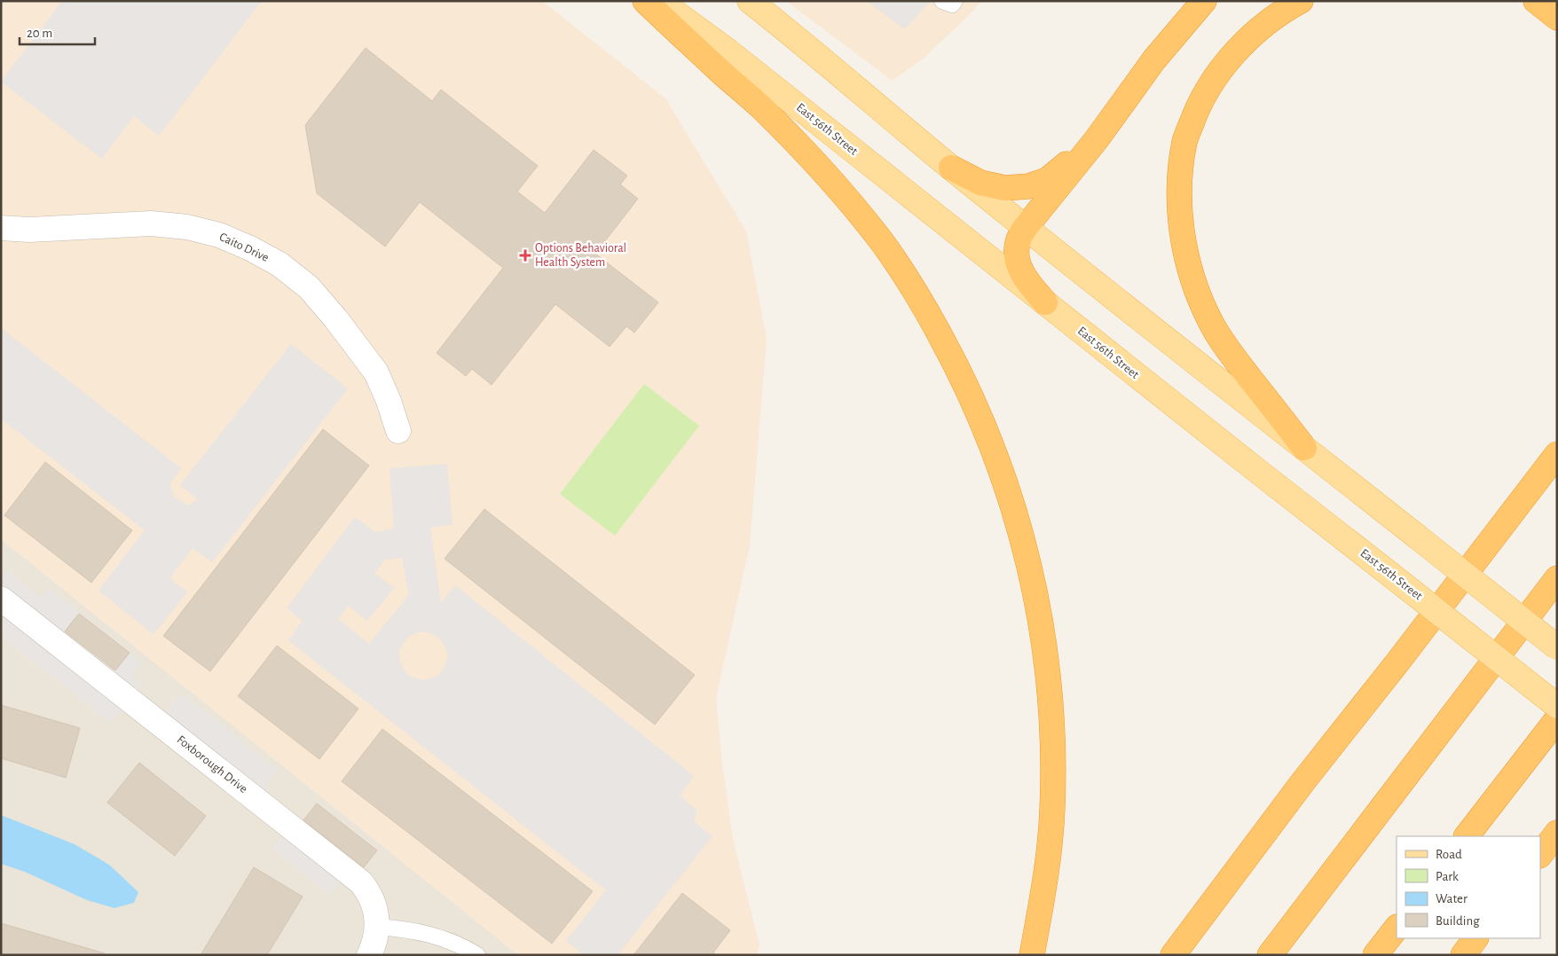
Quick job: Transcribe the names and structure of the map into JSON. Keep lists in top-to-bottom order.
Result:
{
  "streets": {
    "main road": ["East 56th Street"],
    "street": ["Caito Drive", "Foxborough Drive"]
  },
  "places": {
    "health": ["Options Behavioral Health System"]
  },
  "legend": [
    "Road",
    "Park",
    "Water",
    "Building"
  ],
  "scale_bar": "20 m"
}
